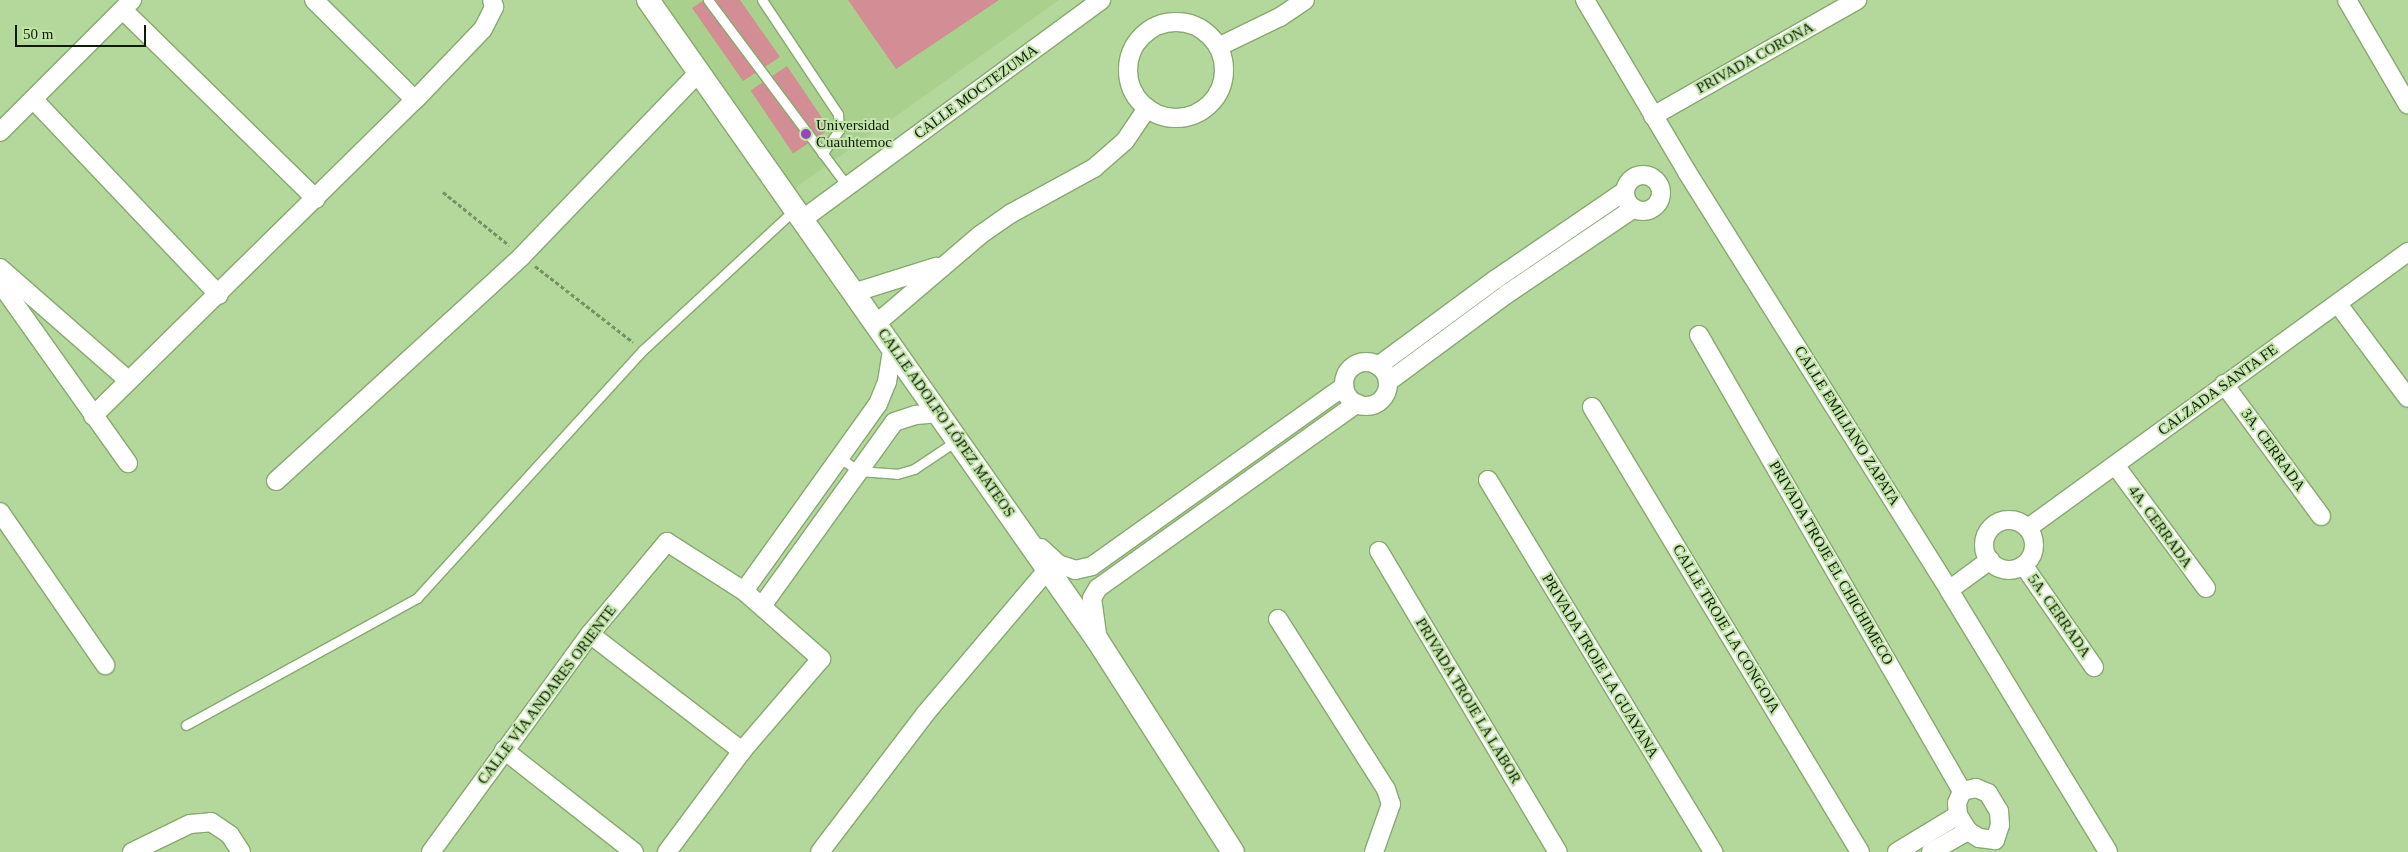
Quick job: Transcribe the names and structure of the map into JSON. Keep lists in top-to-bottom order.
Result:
{
  "streets": {
    "street": [
      "PRIVADA CORONA",
      "CALLE MOCTEZUMA",
      "CALZADA SANTA FE",
      "CALLE ADOLFO LÓPEZ MATEOS",
      "CALLE EMILIANO ZAPATA",
      "3A. CERRADA",
      "4A. CERRADA",
      "PRIVADA TROJE EL CHICHIMECO",
      "5A. CERRADA",
      "CALLE TROJE LA CONGOJA",
      "PRIVADA TROJE LA GUAYANA",
      "CALLE VÍA ANDARES ORIENTE",
      "PRIVADA TROJE LA LABOR"
    ]
  },
  "crossings": [
    ["PRIVADA CORONA", "CALLE EMILIANO ZAPATA"],
    ["CALLE MOCTEZUMA", "CALLE ADOLFO LÓPEZ MATEOS"],
    ["CALZADA SANTA FE", "3A. CERRADA"],
    ["CALZADA SANTA FE", "4A. CERRADA"],
    ["CALZADA SANTA FE", "5A. CERRADA"]
  ],
  "places": ["Universidad Cuauhtemoc"],
  "scale_bar": "50 m"
}
